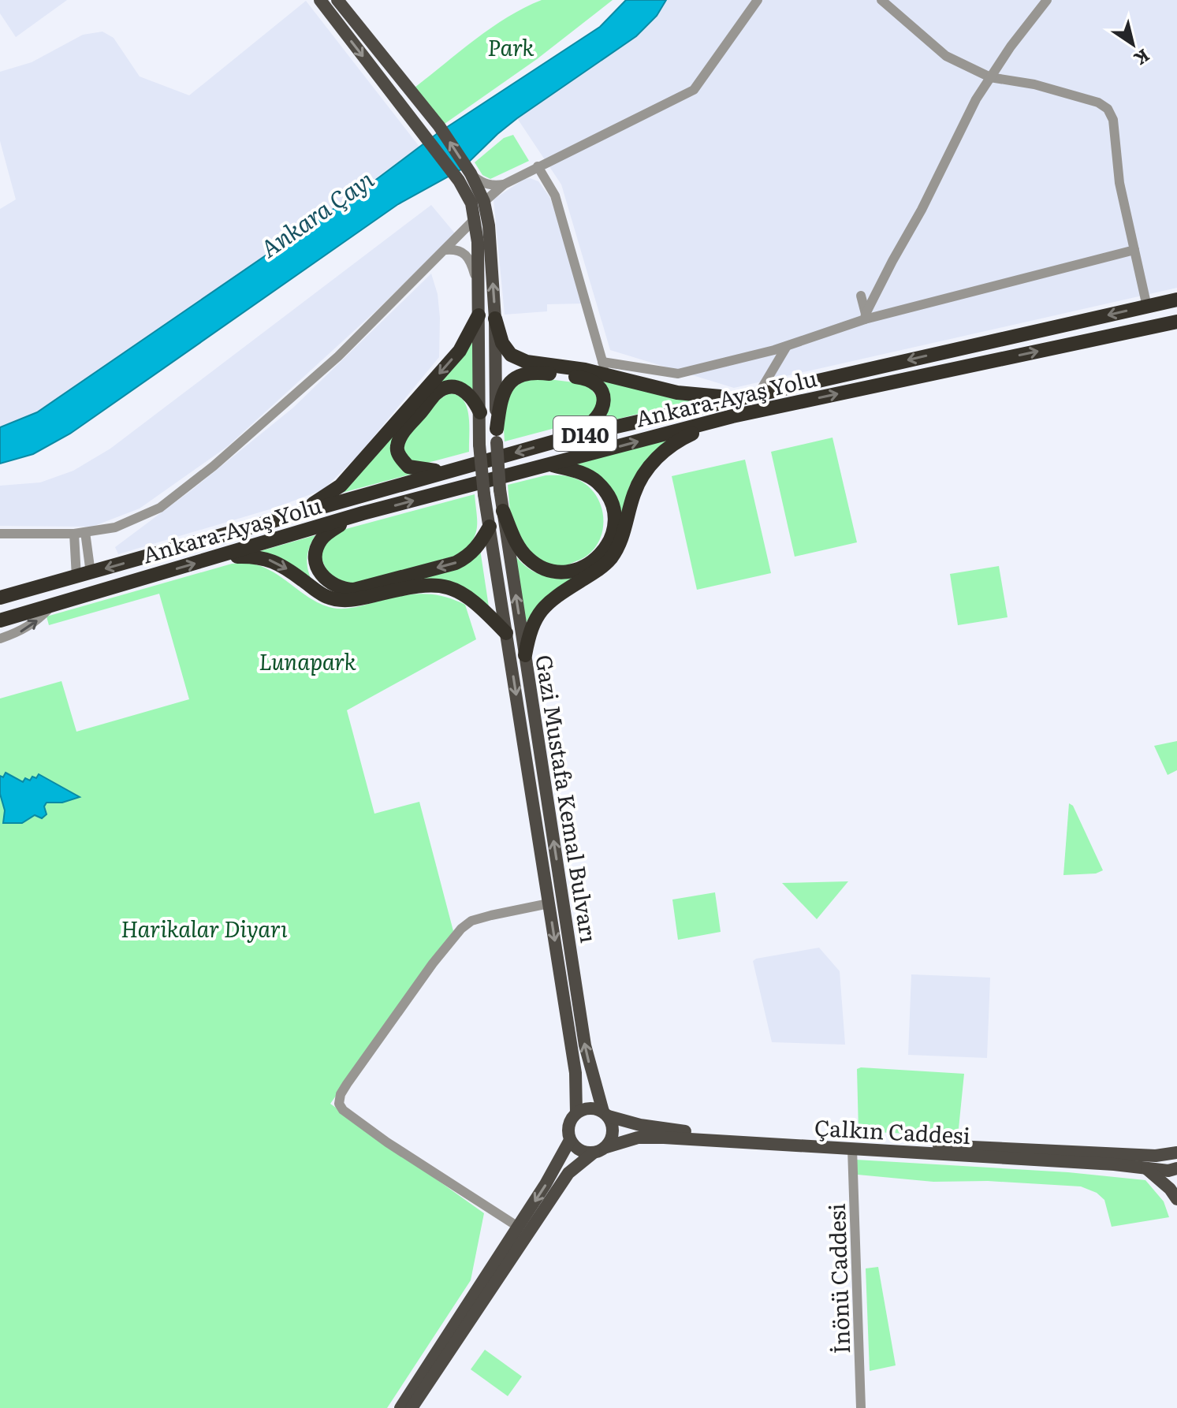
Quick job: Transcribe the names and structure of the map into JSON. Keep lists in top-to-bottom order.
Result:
{
  "streets": {
    "highway": ["Ankara-Ayaş Yolu", "D140"],
    "main road": ["Gazi Mustafa Kemal Bulvarı", "Çalkın Caddesi"],
    "street": ["İnönü Caddesi"]
  },
  "crossings": [
    ["Gazi Mustafa Kemal Bulvarı", "Çalkın Caddesi"],
    ["Çalkın Caddesi", "İnönü Caddesi"]
  ],
  "water": ["Ankara Çayı"],
  "parks": ["Park", "Lunapark", "Harikalar Diyarı"],
  "north": "bottom right"
}
